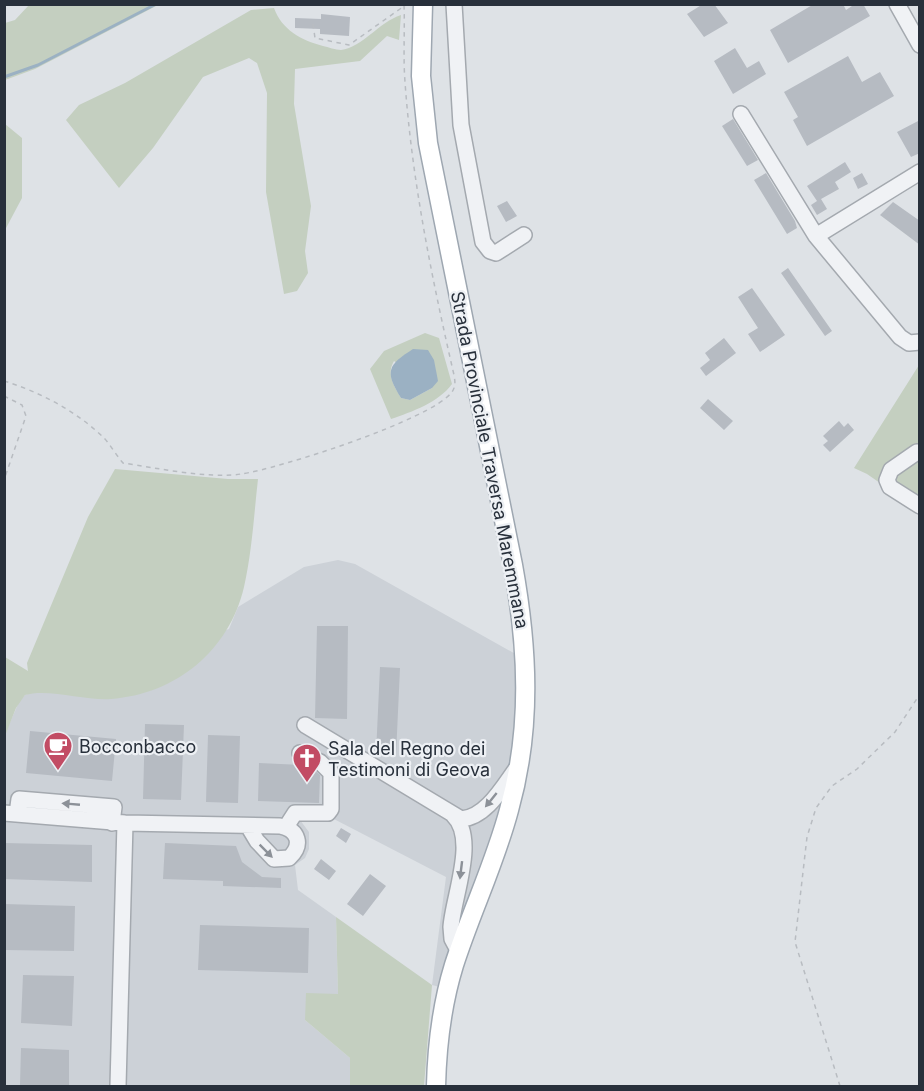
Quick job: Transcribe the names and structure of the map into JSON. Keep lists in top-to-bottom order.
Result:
{
  "streets": {
    "main road": ["Strada Provinciale Traversa Maremmana"]
  },
  "places": {
    "cafe": ["Bocconbacco"],
    "church": ["Sala del Regno dei Testimoni di Geova"]
  }
}
